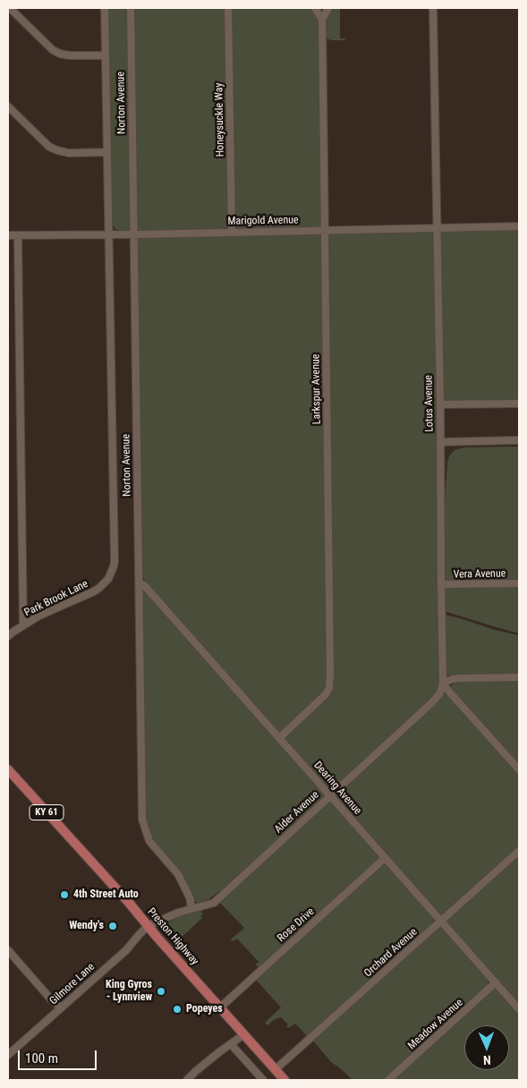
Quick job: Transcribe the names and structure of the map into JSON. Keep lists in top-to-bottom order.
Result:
{
  "streets": {
    "main road": ["KY 61", "Preston Highway"],
    "street": [
      "Norton Avenue",
      "Honeysuckle Way",
      "Marigold Avenue",
      "Larkspur Avenue",
      "Lotus Avenue",
      "Vera Avenue",
      "Park Brook Lane",
      "Dearing Avenue",
      "Alder Avenue",
      "Rose Drive",
      "Orchard Avenue",
      "Gilmore Lane",
      "Meadow Avenue"
    ]
  },
  "crossings": [
    ["Norton Avenue", "Marigold Avenue"],
    ["Norton Avenue", "Park Brook Lane"],
    ["Norton Avenue", "Dearing Avenue"],
    ["Norton Avenue", "Alder Avenue"],
    ["Honeysuckle Way", "Marigold Avenue"],
    ["Marigold Avenue", "Larkspur Avenue"],
    ["Marigold Avenue", "Lotus Avenue"],
    ["Larkspur Avenue", "Dearing Avenue"],
    ["Lotus Avenue", "Vera Avenue"],
    ["Lotus Avenue", "Alder Avenue"],
    ["Dearing Avenue", "Alder Avenue"],
    ["Dearing Avenue", "Rose Drive"],
    ["Dearing Avenue", "Orchard Avenue"],
    ["Dearing Avenue", "Meadow Avenue"],
    ["Alder Avenue", "Preston Highway"],
    ["Alder Avenue", "Gilmore Lane"],
    ["Rose Drive", "Preston Highway"],
    ["Preston Highway", "Orchard Avenue"],
    ["Preston Highway", "Gilmore Lane"]
  ],
  "places": [
    "4th Street Auto",
    "Wendy's",
    "King Gyros - Lynnview",
    "Popeyes"
  ],
  "scale_bar": "100 m",
  "north": "bottom"
}
